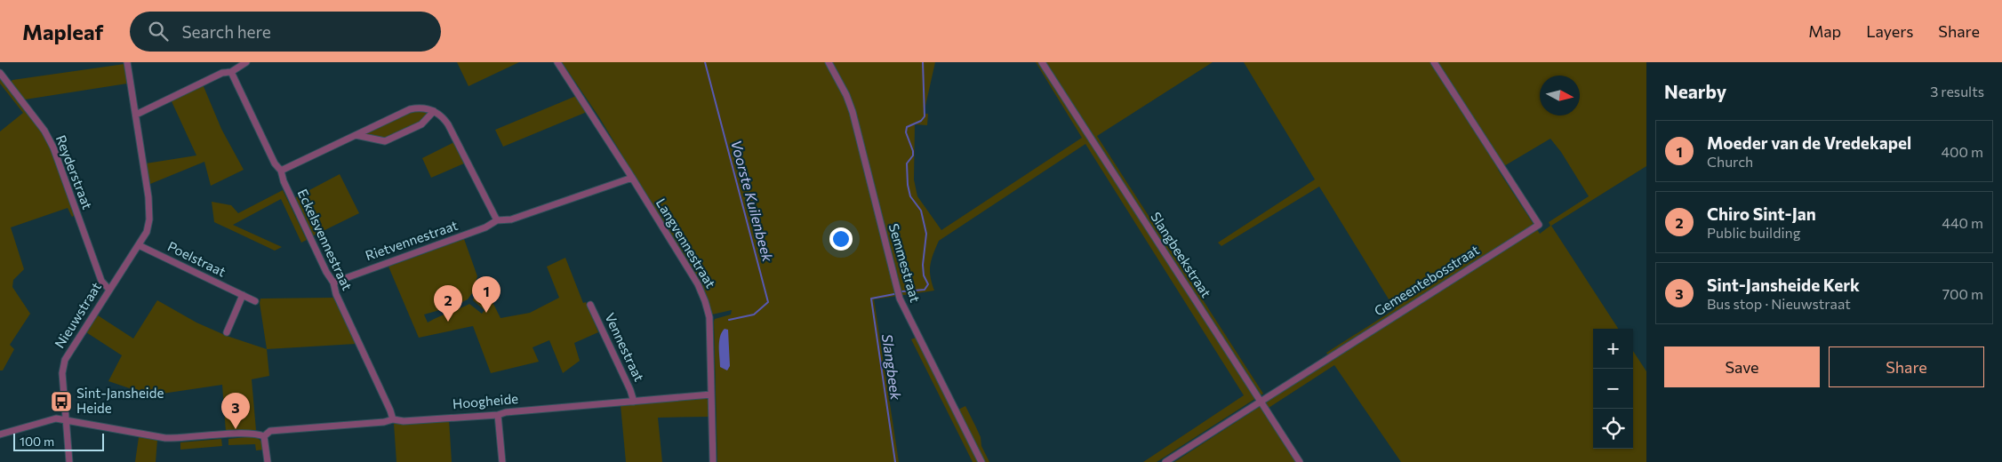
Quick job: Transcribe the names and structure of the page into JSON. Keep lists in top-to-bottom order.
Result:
{
  "streets": {
    "street": [
      "Reyderstraat",
      "Eckelsvennestraat",
      "Rietvennestraat",
      "Langvennestraat",
      "Slangbeekstraat",
      "Poelstraat",
      "Semmestraat",
      "Gemeentebosstraat",
      "Nieuwstraat",
      "Vennestraat",
      "Hoogheide"
    ]
  },
  "crossings": [
    ["Reyderstraat", "Nieuwstraat"],
    ["Eckelsvennestraat", "Rietvennestraat"],
    ["Eckelsvennestraat", "Hoogheide"],
    ["Rietvennestraat", "Langvennestraat"],
    ["Langvennestraat", "Hoogheide"],
    ["Slangbeekstraat", "Gemeentebosstraat"],
    ["Poelstraat", "Nieuwstraat"],
    ["Vennestraat", "Hoogheide"]
  ],
  "water": ["Voorste Kuilenbeek", "Slangbeek"],
  "places": {
    "bus stop": ["Sint-Jansheide Heide"]
  },
  "scale_bar": "100 m",
  "north": "right",
  "page": {
    "header": "Mapleaf",
    "search": "Search here",
    "nav": ["Map", "Layers", "Share"],
    "heading": ["Nearby", "3 results"],
    "list": [
      {
        "mark": "1",
        "name": "Moeder van de Vredekapel",
        "note": "Church",
        "value": "400 m"
      },
      {
        "mark": "2",
        "name": "Chiro Sint-Jan",
        "note": "Public building",
        "value": "440 m"
      },
      {
        "mark": "3",
        "name": "Sint-Jansheide Kerk",
        "note": "Bus stop · Nieuwstraat",
        "value": "700 m"
      }
    ],
    "pins": ["1", "2", "3"],
    "map_buttons": ["+", "−"],
    "buttons": ["Save", "Share"],
    "scale": "100 m"
  }
}
